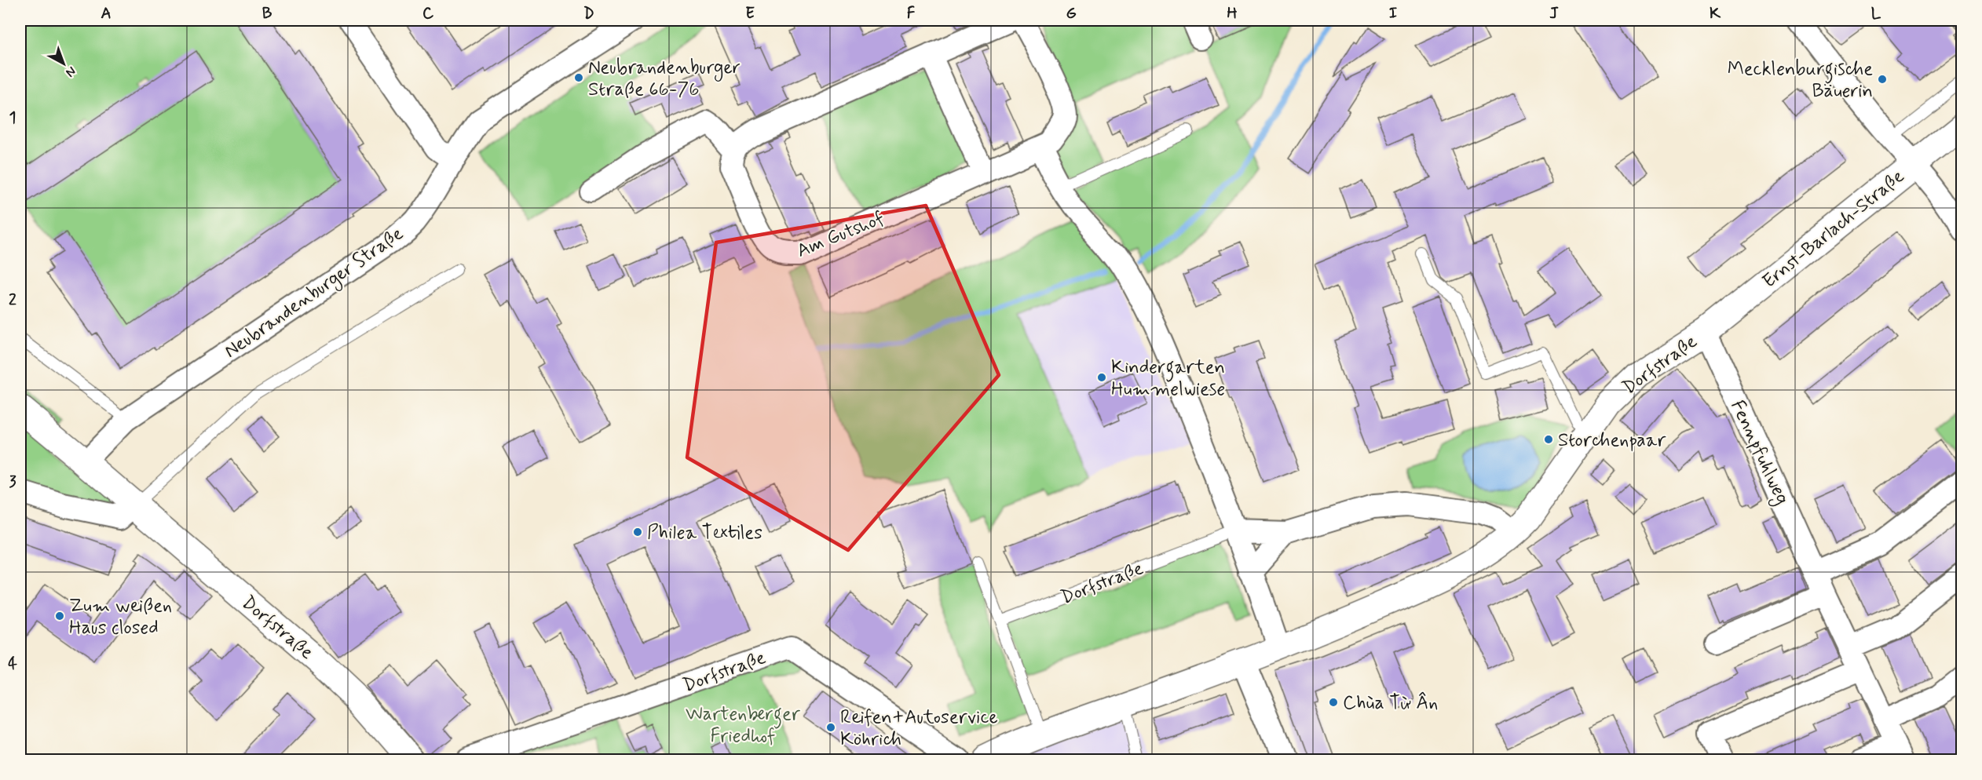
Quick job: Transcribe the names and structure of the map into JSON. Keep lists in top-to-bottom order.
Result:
{
  "streets": {
    "main road": ["Ernst-Barlach-Straße", "Dorfstraße"],
    "street": ["Am Gutshof", "Neubrandenburger Straße", "Fennpfuhlweg"]
  },
  "crossings": [
    ["Ernst-Barlach-Straße", "Dorfstraße"],
    ["Ernst-Barlach-Straße", "Fennpfuhlweg"],
    ["Neubrandenburger Straße", "Dorfstraße"],
    ["Dorfstraße", "Fennpfuhlweg"]
  ],
  "parks": ["Wartenberger Friedhof"],
  "places": [
    "Neubrandenburger Straße 66-76",
    "Mecklenburgische Bäuerin",
    "Kindergarten Hummelwiese",
    "Storchenpaar",
    "Philea Textiles",
    "Zum weißen Haus closed",
    "Chùa Từ Ân",
    "Reifen+Autoservice Köhrich"
  ],
  "north": "bottom right",
  "grid": {
    "columns": [
      "A",
      "B",
      "C",
      "D",
      "E",
      "F",
      "G",
      "H",
      "I",
      "J",
      "K",
      "L"
    ],
    "rows": [
      "1",
      "2",
      "3",
      "4"
    ]
  }
}
